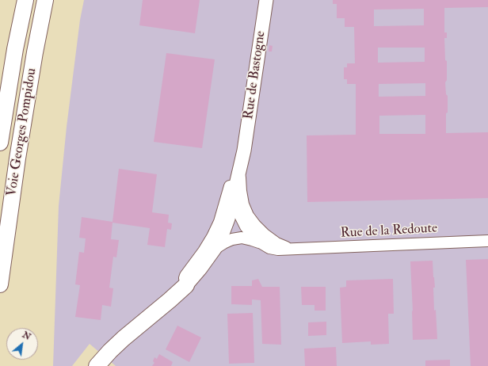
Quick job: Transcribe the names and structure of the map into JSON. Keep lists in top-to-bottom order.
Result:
{
  "streets": {
    "highway": ["Voie Georges Pompidou"],
    "main road": ["Rue de Bastogne"],
    "street": ["Rue de la Redoute"]
  },
  "crossings": [
    ["Rue de Bastogne", "Rue de la Redoute"]
  ],
  "north": "top right"
}
